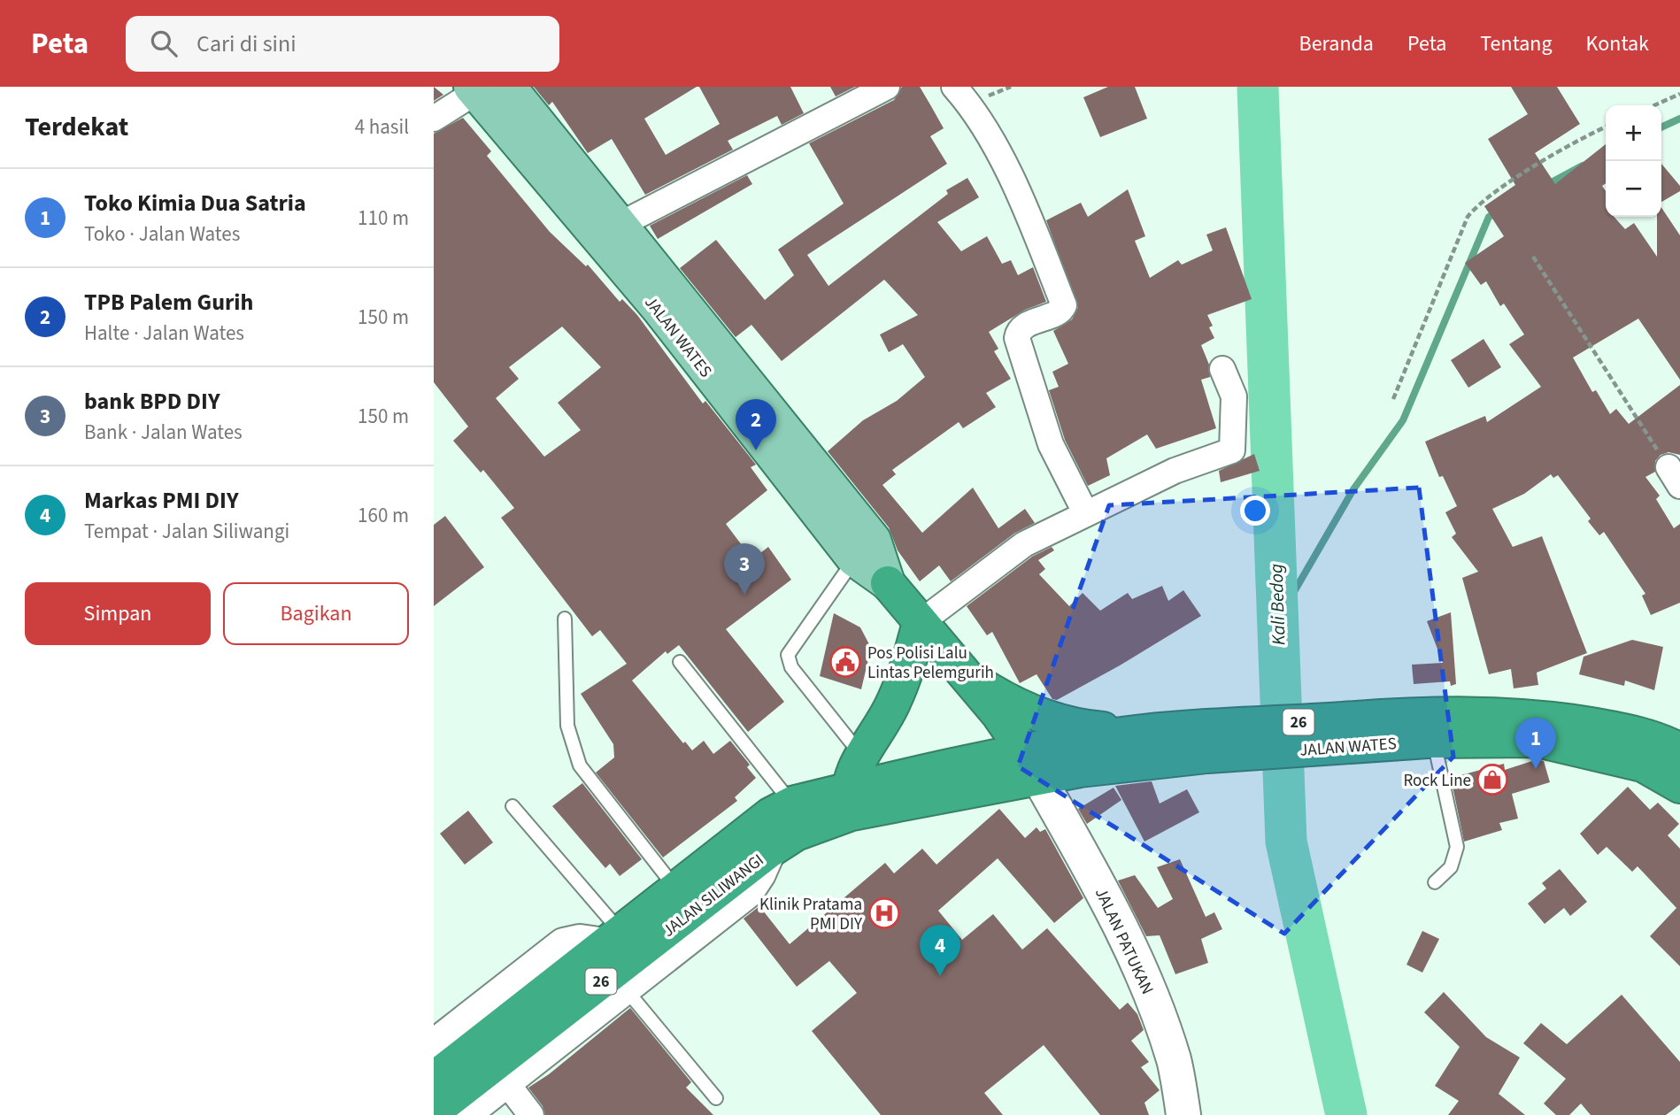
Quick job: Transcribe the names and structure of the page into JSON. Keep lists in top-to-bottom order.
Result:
{
  "streets": {
    "highway": ["JALAN WATES", "26", "JALAN SILIWANGI"],
    "street": ["JALAN PATUKAN"]
  },
  "crossings": [
    ["JALAN WATES", "JALAN SILIWANGI"],
    ["JALAN WATES", "JALAN PATUKAN"],
    ["JALAN SILIWANGI", "JALAN PATUKAN"]
  ],
  "water": ["Kali Bedog"],
  "places": {
    "public building": ["Pos Polisi Lalu Lintas Pelemgurih"],
    "shop": ["Rock Line"],
    "hospital": ["Klinik Pratama PMI DIY"]
  },
  "page": {
    "header": "Peta",
    "search": "Cari di sini",
    "nav": [
      "Beranda",
      "Peta",
      "Tentang",
      "Kontak"
    ],
    "heading": ["Terdekat", "4 hasil"],
    "map_buttons": ["+", "−"],
    "list": [
      {
        "mark": "1",
        "name": "Toko Kimia Dua Satria",
        "note": "Toko · Jalan Wates",
        "value": "110 m"
      },
      {
        "mark": "2",
        "name": "TPB Palem Gurih",
        "note": "Halte · Jalan Wates",
        "value": "150 m"
      },
      {
        "mark": "3",
        "name": "bank BPD DIY",
        "note": "Bank · Jalan Wates",
        "value": "150 m"
      },
      {
        "mark": "4",
        "name": "Markas PMI DIY",
        "note": "Tempat · Jalan Siliwangi",
        "value": "160 m"
      }
    ],
    "pins": [
      "2",
      "3",
      "1",
      "4"
    ],
    "buttons": ["Simpan", "Bagikan"]
  }
}
